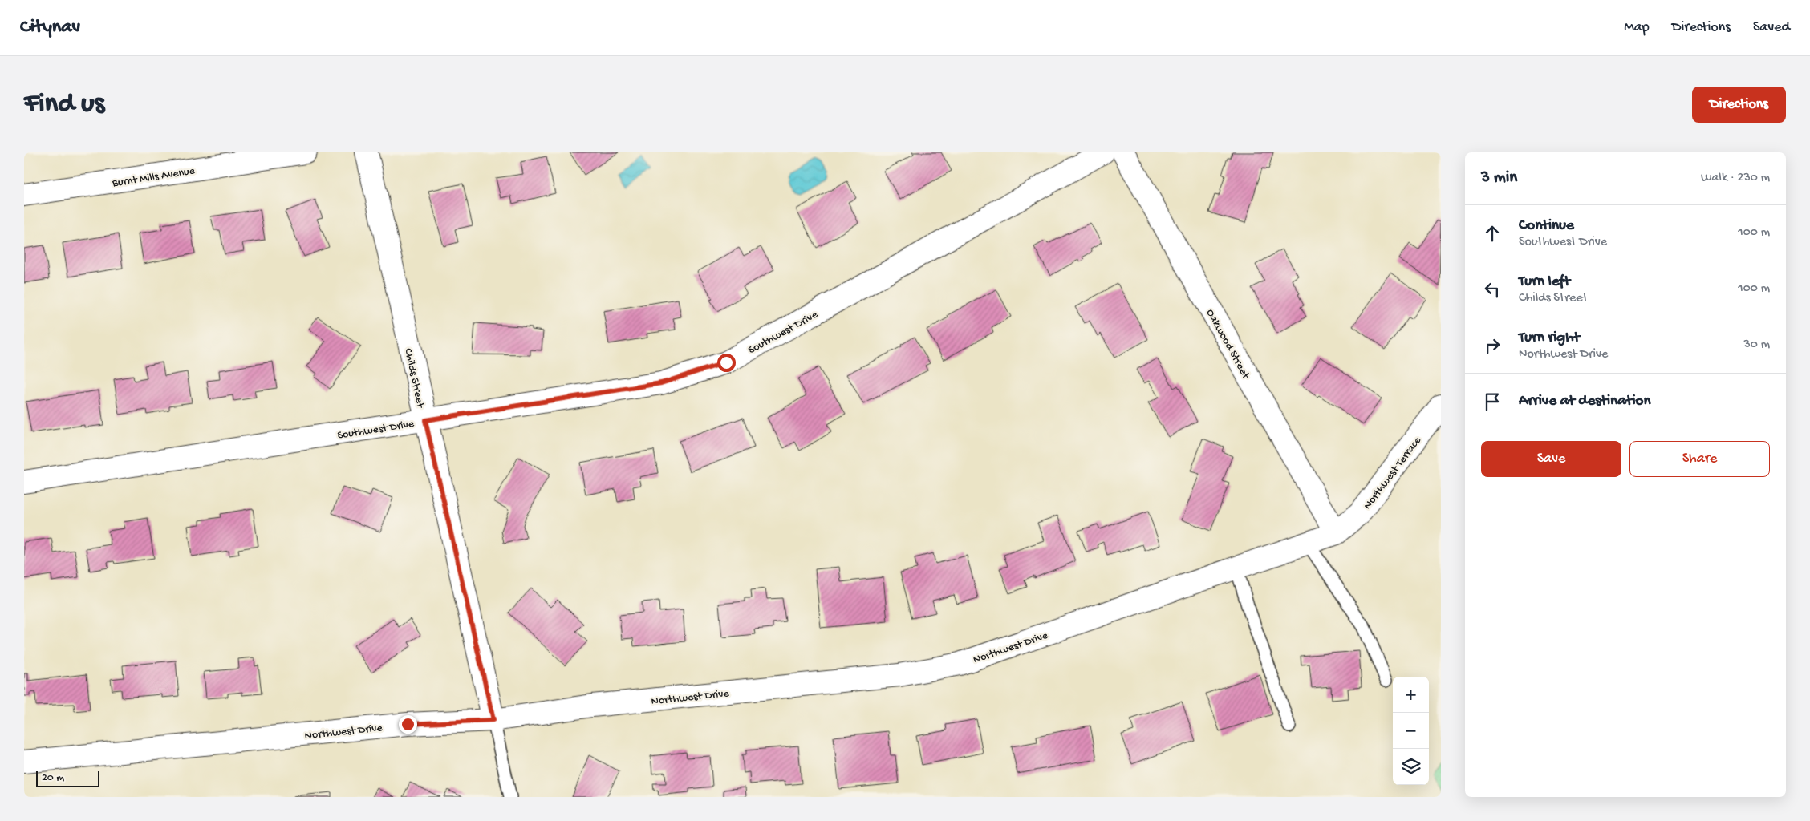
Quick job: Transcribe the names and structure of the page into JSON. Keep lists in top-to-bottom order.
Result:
{
  "streets": {
    "street": [
      "Burnt Mills Avenue",
      "Southwest Drive",
      "Oakwood Street",
      "Childs Street",
      "Northwest Terrace",
      "Northwest Drive"
    ]
  },
  "crossings": [
    ["Southwest Drive", "Childs Street"],
    ["Oakwood Street", "Northwest Terrace"],
    ["Oakwood Street", "Northwest Drive"],
    ["Childs Street", "Northwest Drive"],
    ["Northwest Terrace", "Northwest Drive"]
  ],
  "scale_bar": "20 m",
  "page": {
    "header": "Citynav",
    "nav": ["Map", "Directions", "Saved"],
    "buttons": [
      "Directions",
      ["Save", "Share"]
    ],
    "title": "Find us",
    "heading": ["3 min", "Walk · 230 m"],
    "list": [
      ["Continue", "Southwest Drive", "100 m"],
      ["Turn left", "Childs Street", "100 m"],
      ["Turn right", "Northwest Drive", "30 m"],
      "Arrive at destination"
    ],
    "map_buttons": ["+", "−"],
    "scale": "20 m"
  }
}
